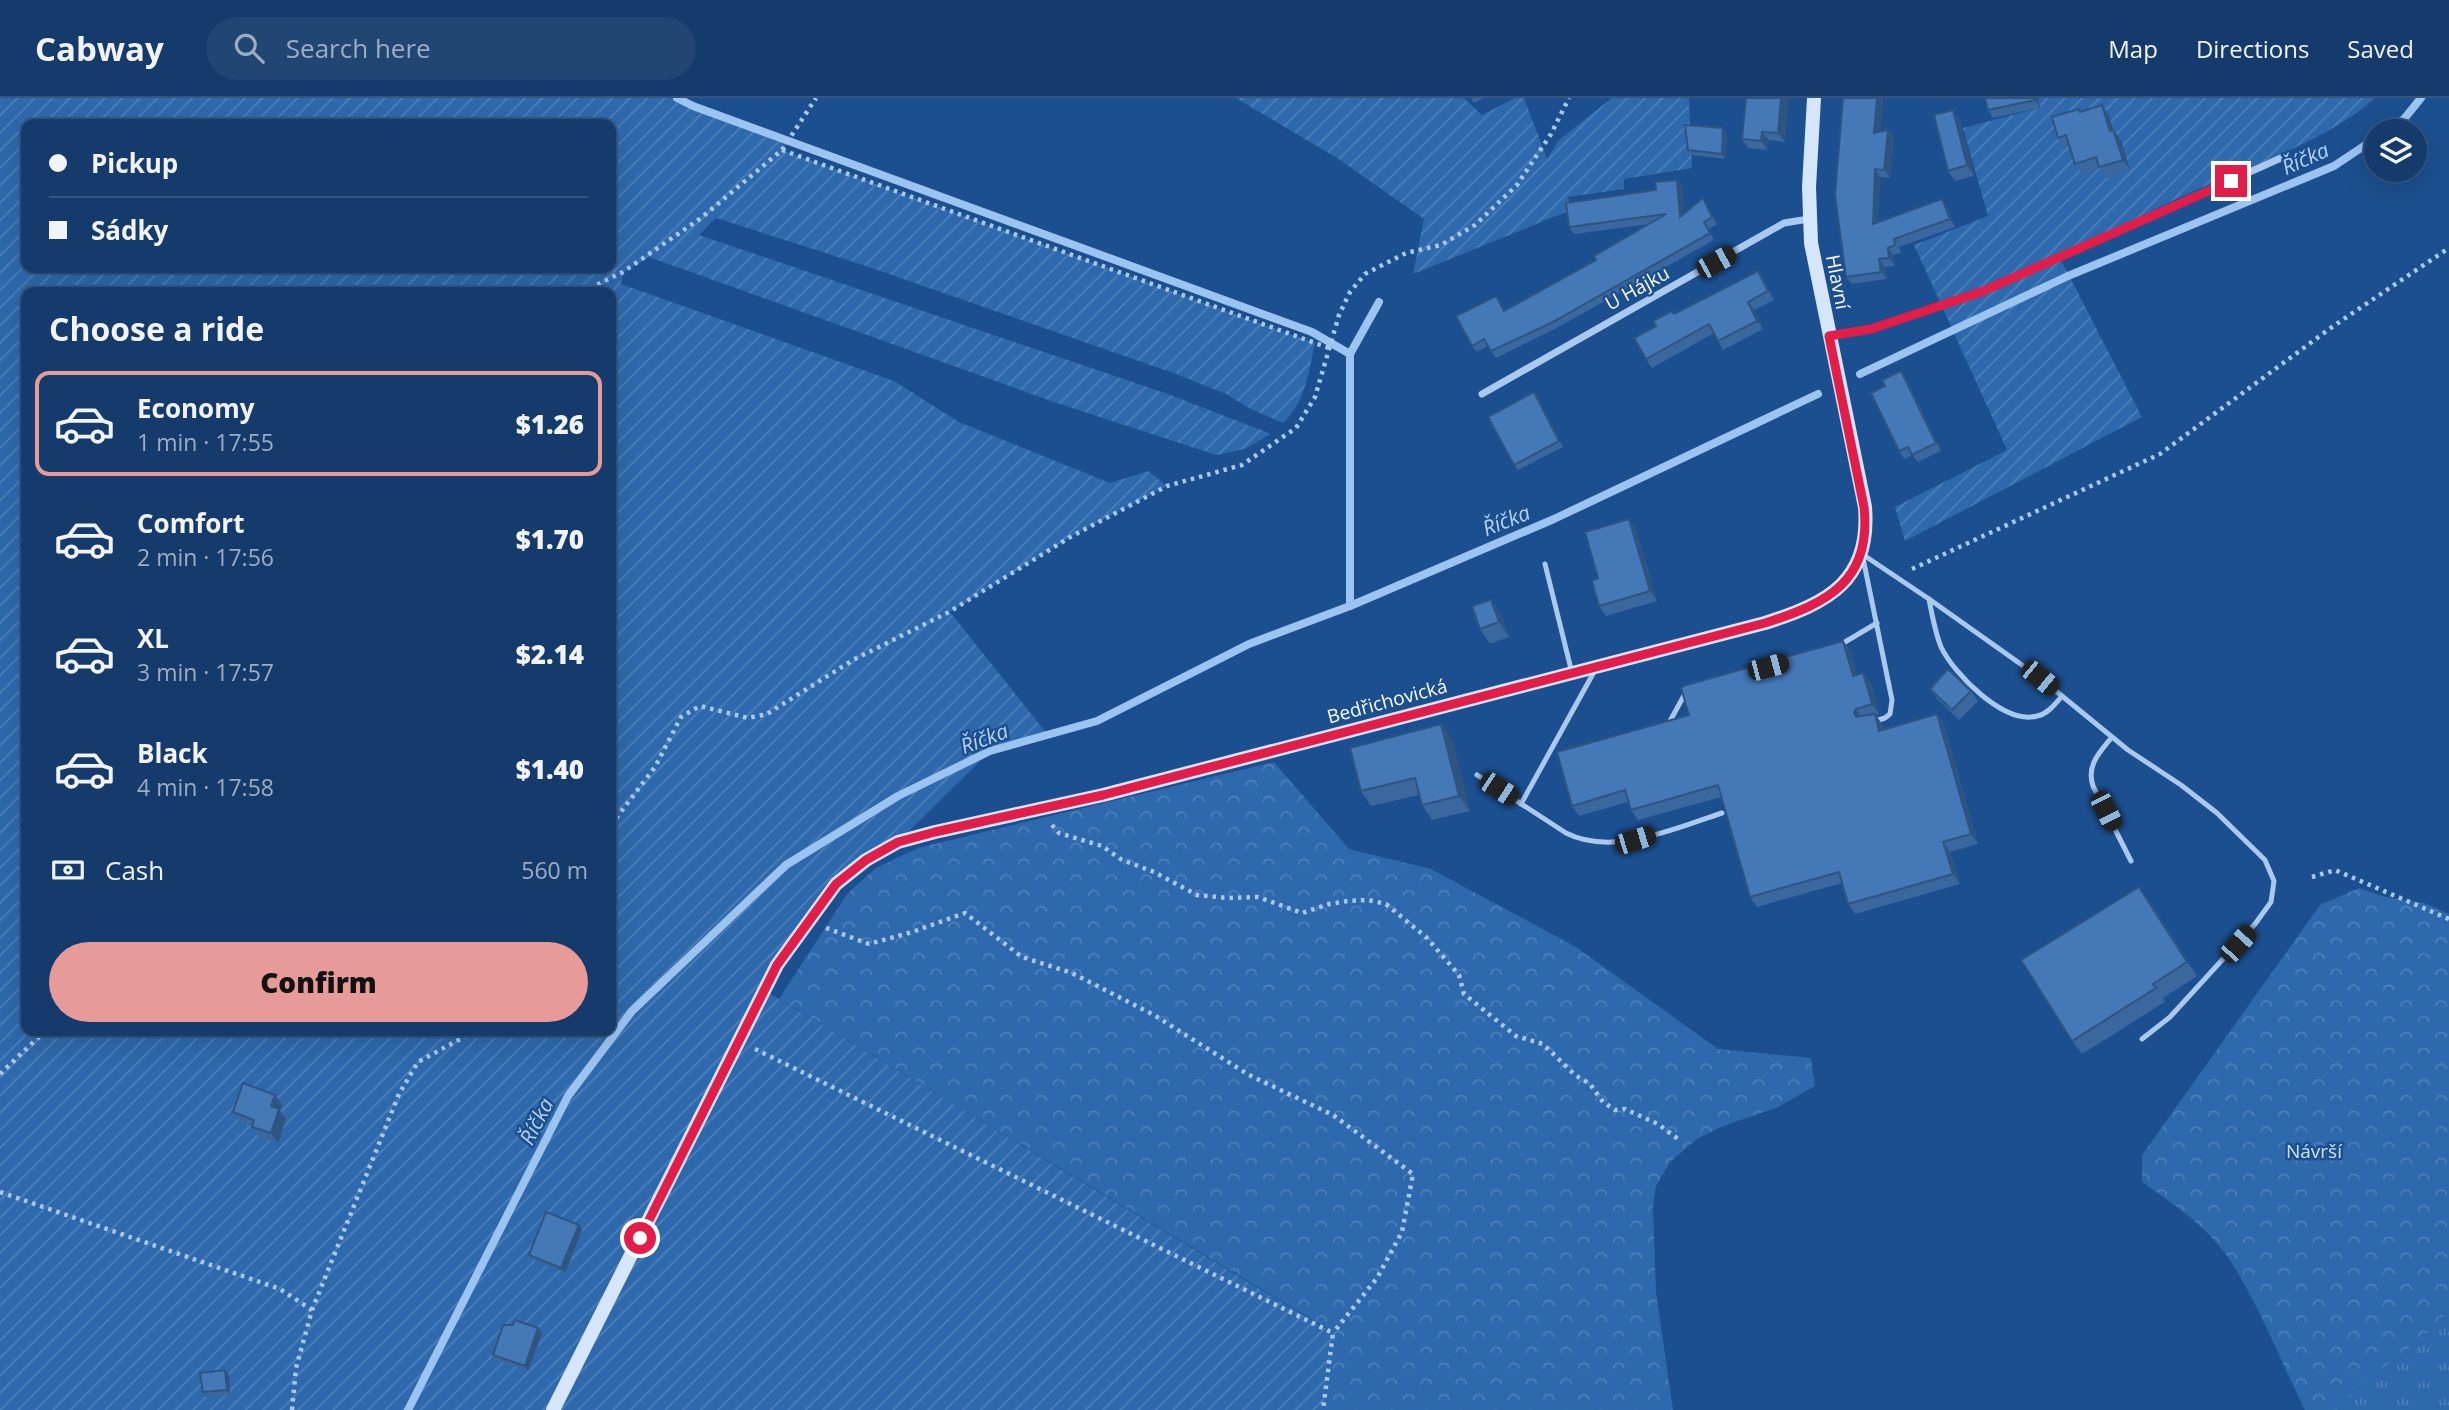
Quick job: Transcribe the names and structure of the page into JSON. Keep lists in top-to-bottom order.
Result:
{
  "streets": {
    "street": ["Hlavní", "U Hájku", "Bedřichovická"]
  },
  "crossings": [
    ["Hlavní", "U Hájku"],
    ["Hlavní", "Bedřichovická"]
  ],
  "water": ["Říčka"],
  "parks": ["Návrší"],
  "page": {
    "header": "Cabway",
    "search": "Search here",
    "nav": ["Map", "Directions", "Saved"],
    "banner": ["Pickup", "Sádky"],
    "heading": "Choose a ride",
    "list": [
      {
        "name": "Economy",
        "note": "1 min · 17:55",
        "value": "$1.26"
      },
      {
        "name": "Comfort",
        "note": "2 min · 17:56",
        "value": "$1.70"
      },
      {
        "name": "XL",
        "note": "3 min · 17:57",
        "value": "$2.14"
      },
      {
        "name": "Black",
        "note": "4 min · 17:58",
        "value": "$1.40"
      }
    ],
    "pay": ["Cash", "560 m"],
    "buttons": "Confirm"
  }
}
